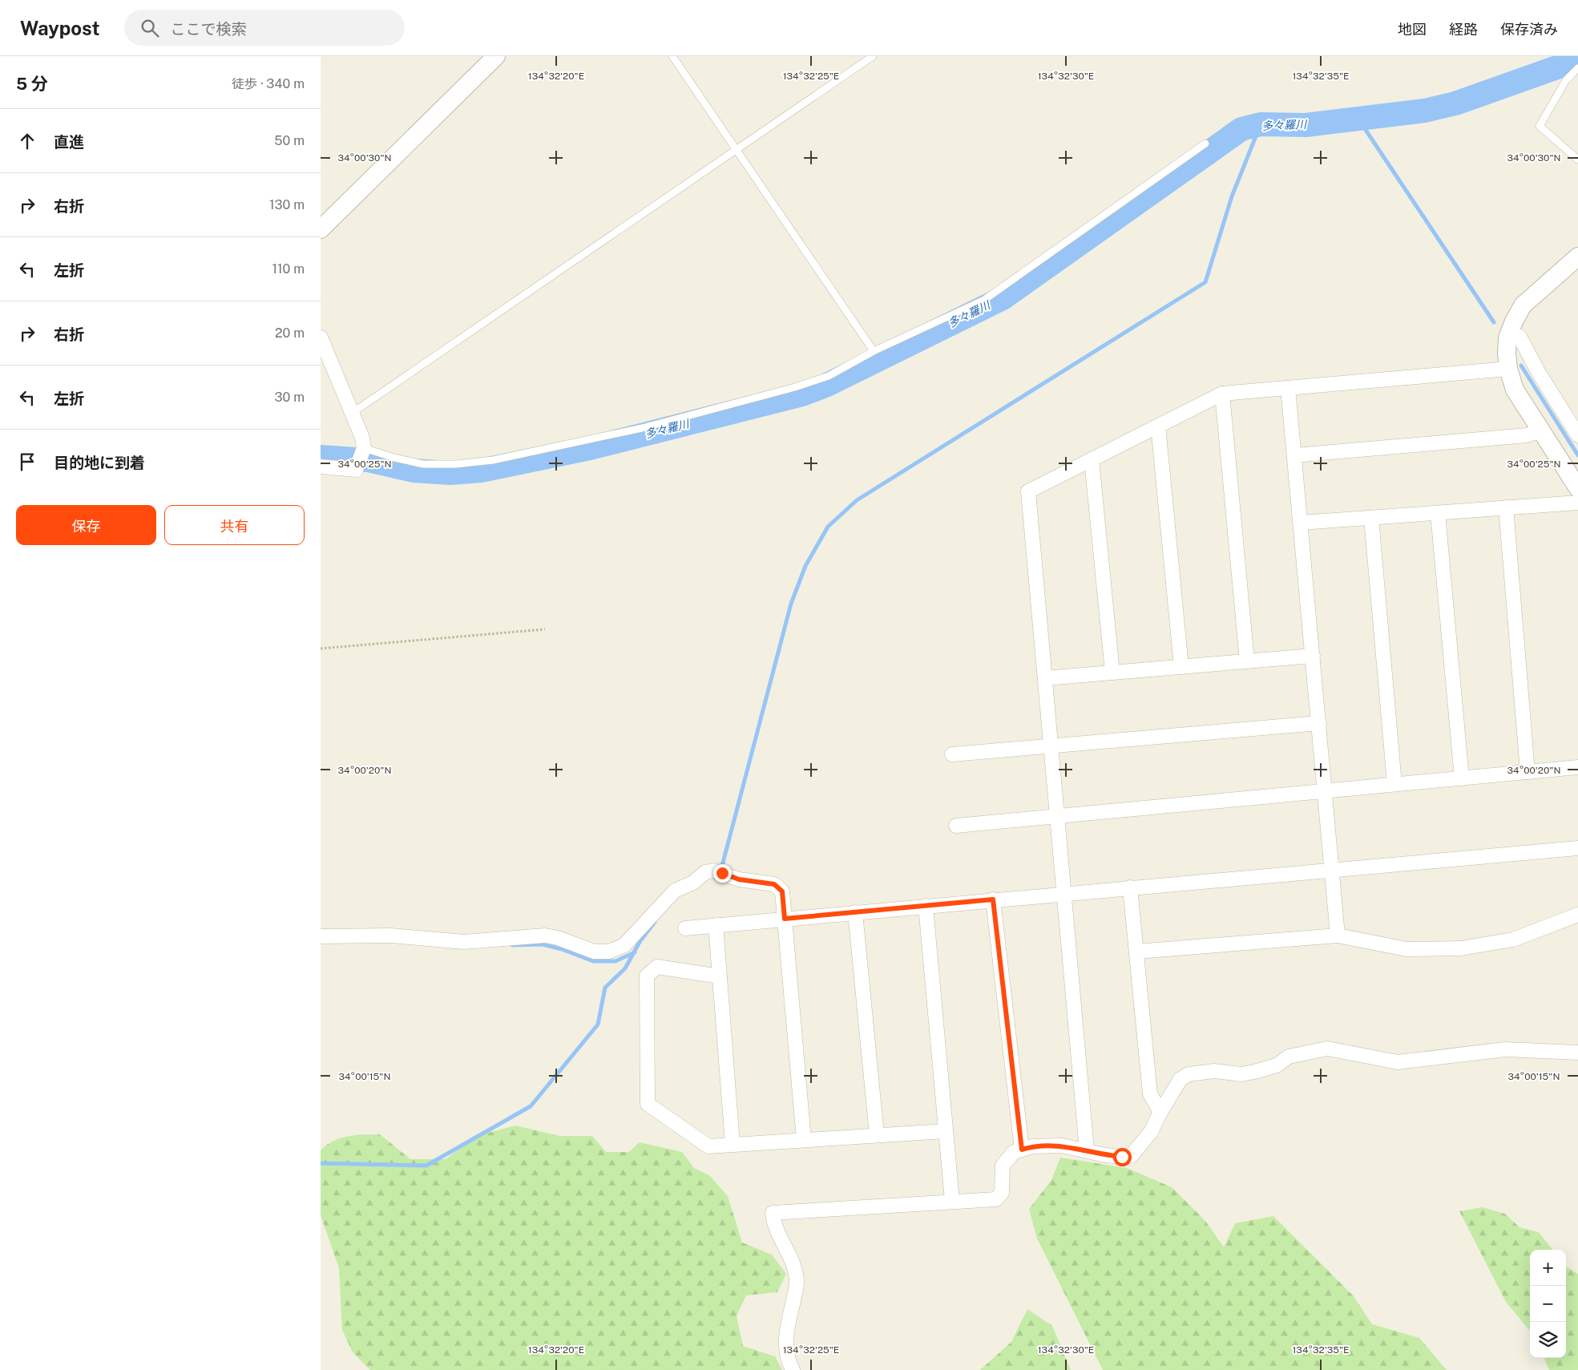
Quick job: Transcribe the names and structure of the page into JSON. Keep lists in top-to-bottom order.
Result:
{
  "water": ["多々羅川"],
  "page": {
    "header": "Waypost",
    "search": "ここで検索",
    "nav": ["地図", "経路", "保存済み"],
    "heading": ["5 分", "徒歩 · 340 m"],
    "list": [
      ["直進", "50 m"],
      ["右折", "130 m"],
      ["左折", "110 m"],
      ["右折", "20 m"],
      ["左折", "30 m"],
      "目的地に到着"
    ],
    "buttons": ["保存", "共有"],
    "map_buttons": ["+", "−"]
  },
  "coordinates": [
    "134°32'20\"E",
    "134°32'25\"E",
    "134°32'30\"E",
    "134°32'35\"E",
    "34°00'30\"N",
    "34°00'25\"N",
    "34°00'20\"N",
    "34°00'15\"N"
  ]
}
